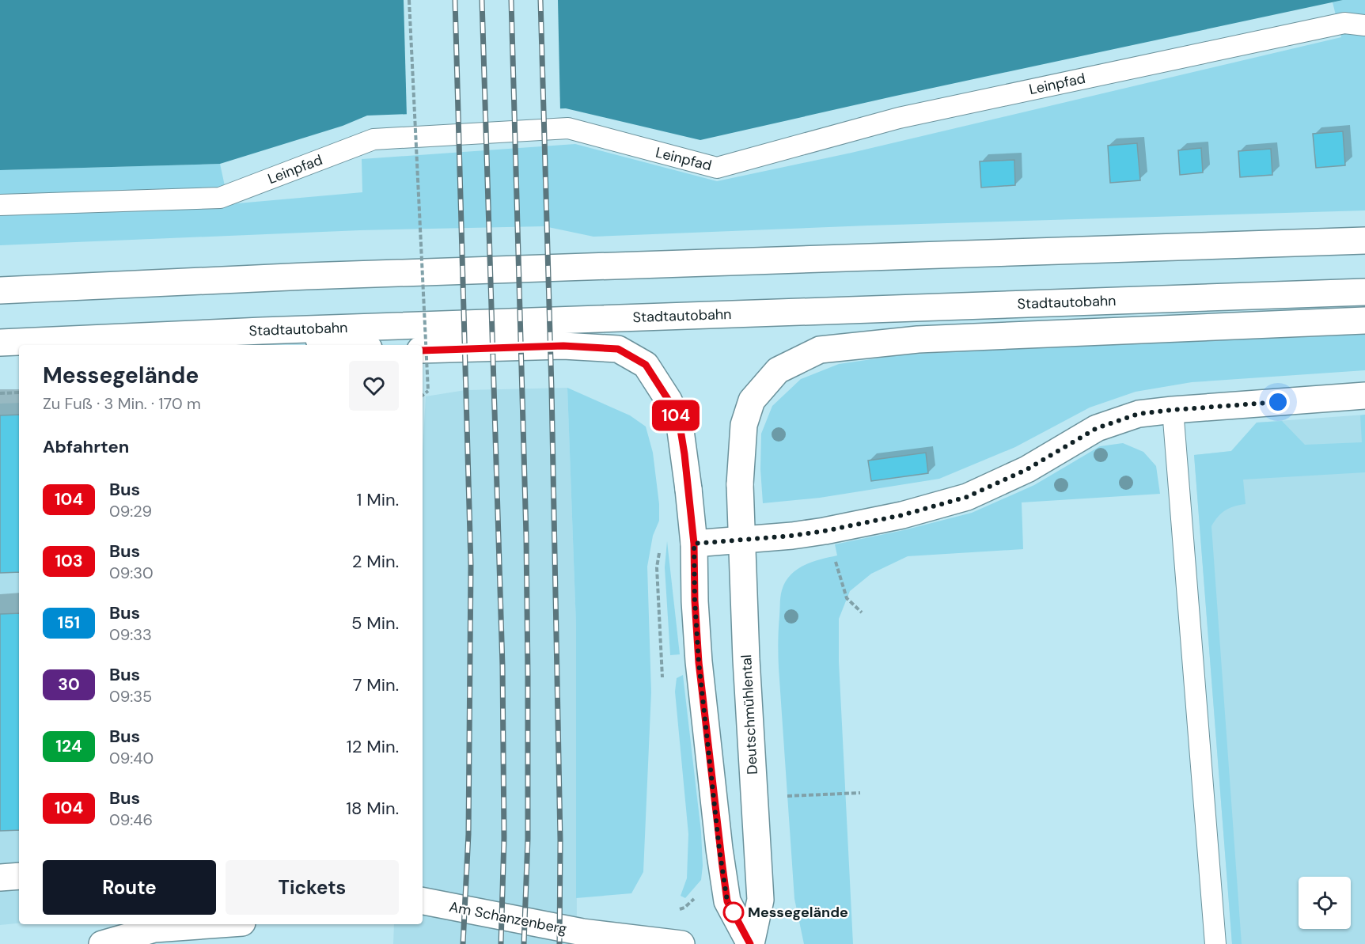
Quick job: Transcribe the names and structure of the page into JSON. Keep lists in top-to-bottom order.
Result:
{
  "streets": {
    "main road": ["Stadtautobahn", "Deutschmühlental", "Am Schanzenberg"],
    "lane": ["Leinpfad"]
  },
  "places": ["Messegelände"],
  "lines": ["bus line 104"],
  "page": {
    "on_map": "104",
    "heading": [
      ["Messegelände", "Zu Fuß · 3 Min. · 170 m"],
      "Abfahrten"
    ],
    "list": [
      {
        "mark": "104",
        "name": "Bus",
        "note": "09:29",
        "value": "1 Min."
      },
      {
        "mark": "103",
        "name": "Bus",
        "note": "09:30",
        "value": "2 Min."
      },
      {
        "mark": "151",
        "name": "Bus",
        "note": "09:33",
        "value": "5 Min."
      },
      {
        "mark": "30",
        "name": "Bus",
        "note": "09:35",
        "value": "7 Min."
      },
      {
        "mark": "124",
        "name": "Bus",
        "note": "09:40",
        "value": "12 Min."
      },
      {
        "mark": "104",
        "name": "Bus",
        "note": "09:46",
        "value": "18 Min."
      }
    ],
    "buttons": ["Route", "Tickets"]
  }
}
